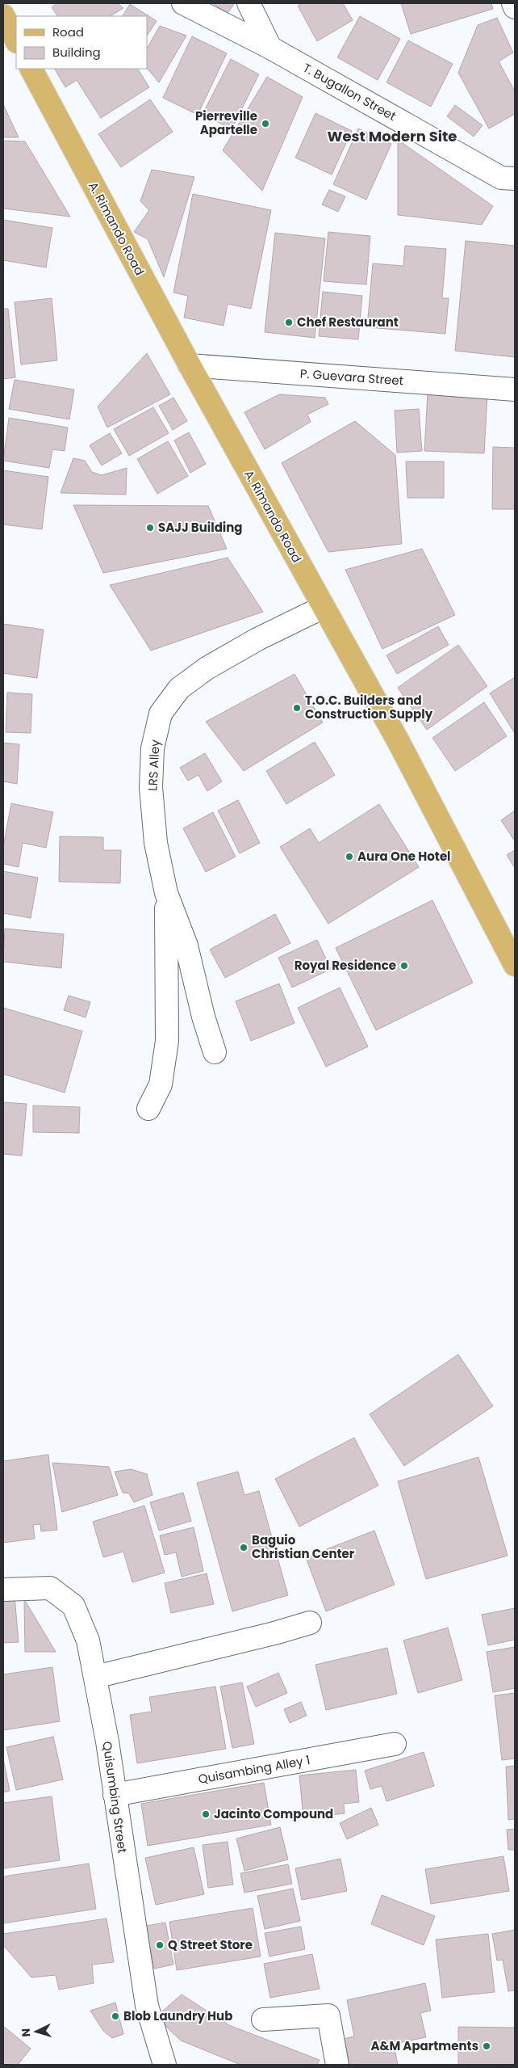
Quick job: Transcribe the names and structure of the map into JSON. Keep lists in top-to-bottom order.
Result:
{
  "streets": {
    "main road": ["A. Rimando Road"],
    "street": [
      "T. Bugallon Street",
      "P. Guevara Street",
      "LRS Alley",
      "Quisambing Alley 1",
      "Quisumbing Street"
    ]
  },
  "crossings": [
    ["A. Rimando Road", "P. Guevara Street"],
    ["A. Rimando Road", "LRS Alley"],
    ["Quisambing Alley 1", "Quisumbing Street"]
  ],
  "districts": ["West Modern Site"],
  "places": [
    "Pierreville Apartelle",
    "Chef Restaurant",
    "SAJJ Building",
    "T.O.C. Builders and Construction Supply",
    "Aura One Hotel",
    "Royal Residence",
    "Baguio Christian Center",
    "Jacinto Compound",
    "Q Street Store",
    "Blob Laundry Hub",
    "A&M Apartments"
  ],
  "legend": ["Road", "Building"],
  "north": "left"
}
